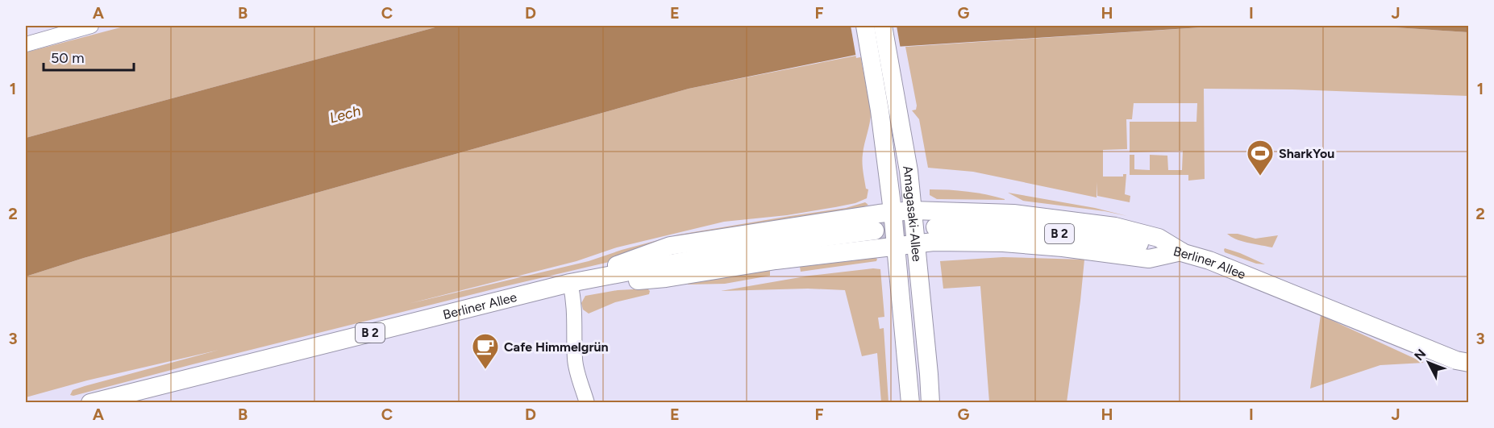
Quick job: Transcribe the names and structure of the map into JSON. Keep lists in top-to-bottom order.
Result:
{
  "streets": {
    "main road": ["Amagasaki-Allee", "B 2", "Berliner Allee"]
  },
  "water": ["Lech"],
  "places": {
    "sports": ["SharkYou"],
    "cafe": ["Cafe Himmelgrün"]
  },
  "scale_bar": "50 m",
  "north": "top left",
  "grid": {
    "columns": [
      "A",
      "B",
      "C",
      "D",
      "E",
      "F",
      "G",
      "H",
      "I",
      "J"
    ],
    "rows": ["1", "2", "3"]
  }
}
